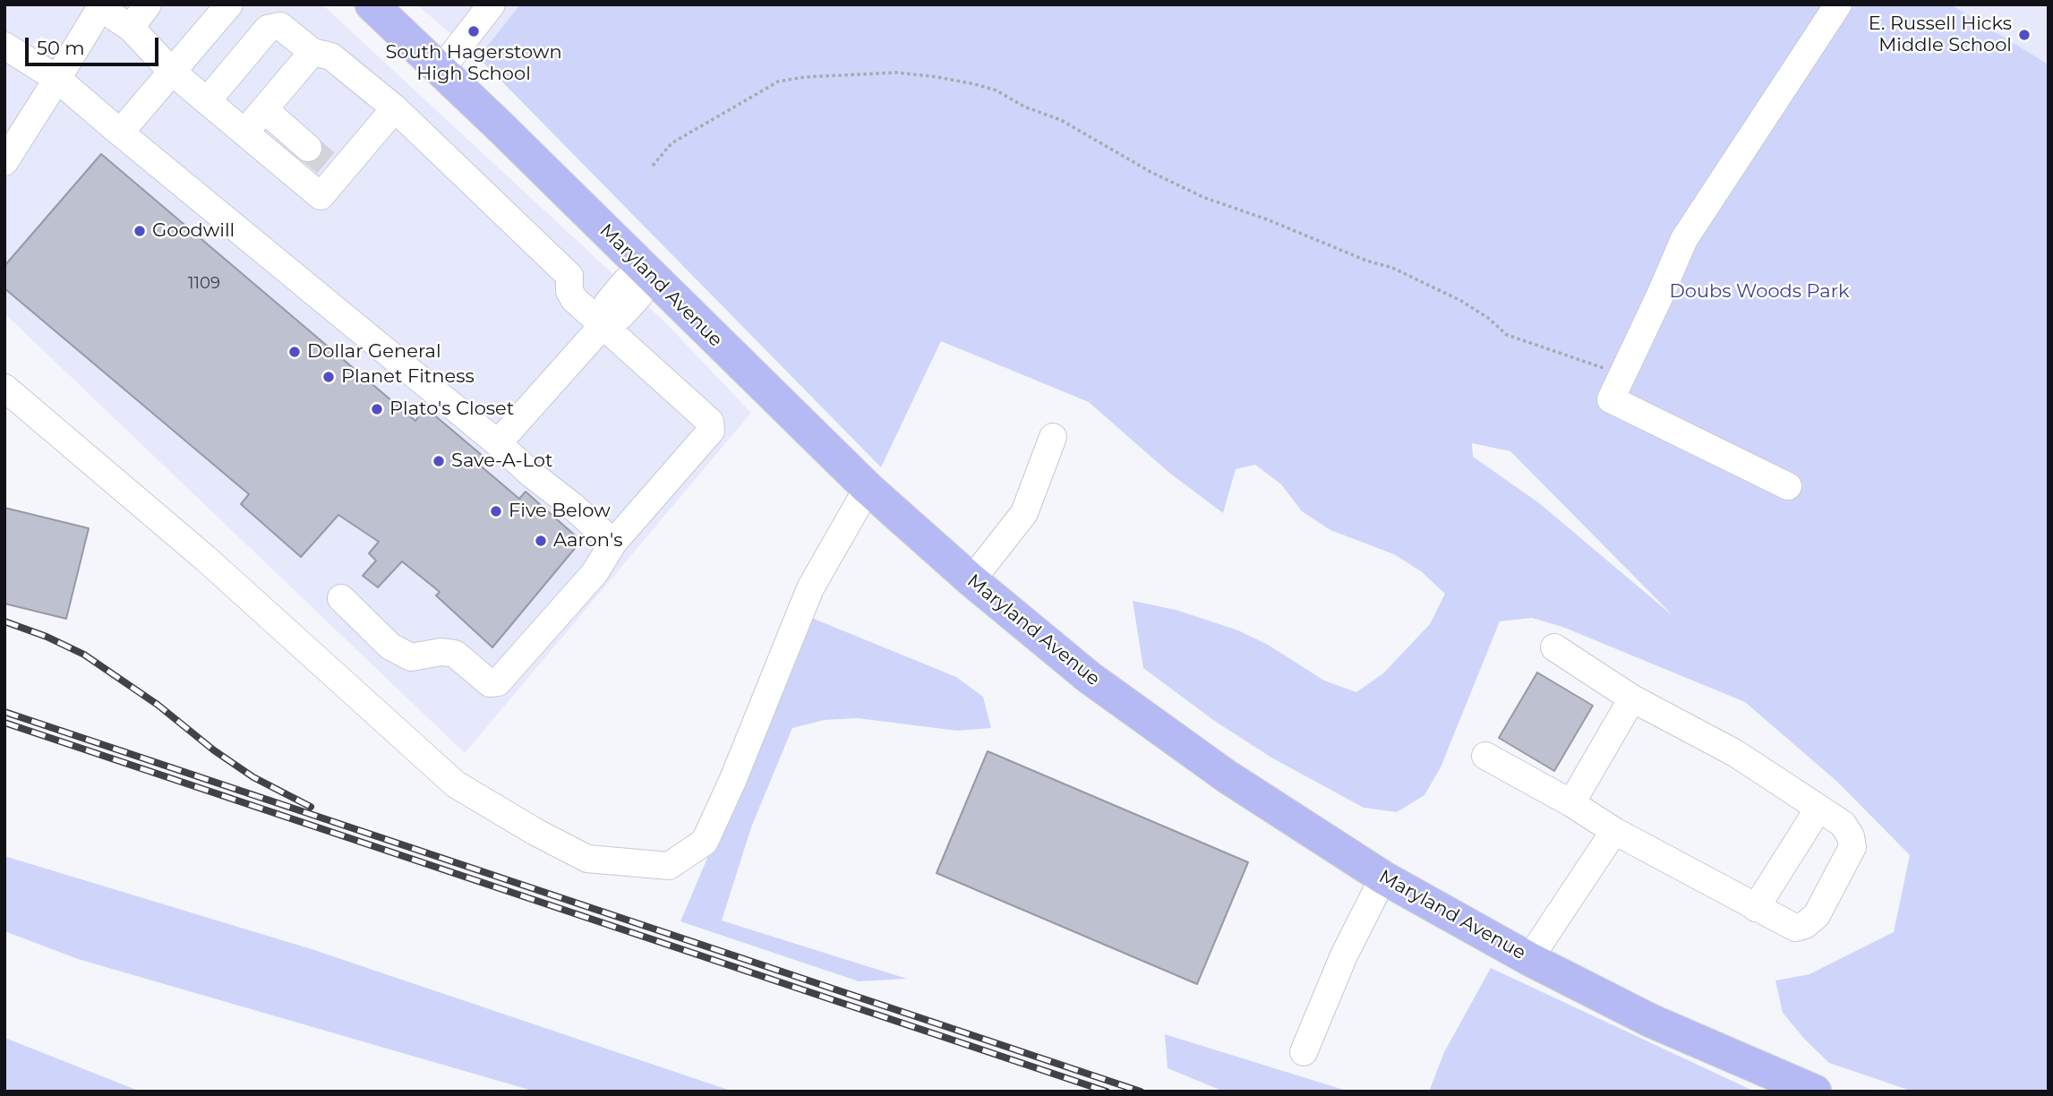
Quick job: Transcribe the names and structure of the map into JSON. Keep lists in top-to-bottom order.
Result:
{
  "streets": {
    "main road": ["Maryland Avenue"]
  },
  "parks": ["Doubs Woods Park"],
  "places": [
    "South Hagerstown High School",
    "E. Russell Hicks Middle School",
    "Goodwill",
    "Dollar General",
    "Planet Fitness",
    "Plato's Closet",
    "Save-A-Lot",
    "Five Below",
    "Aaron's"
  ],
  "house_numbers": ["1109"],
  "scale_bar": "50 m"
}
